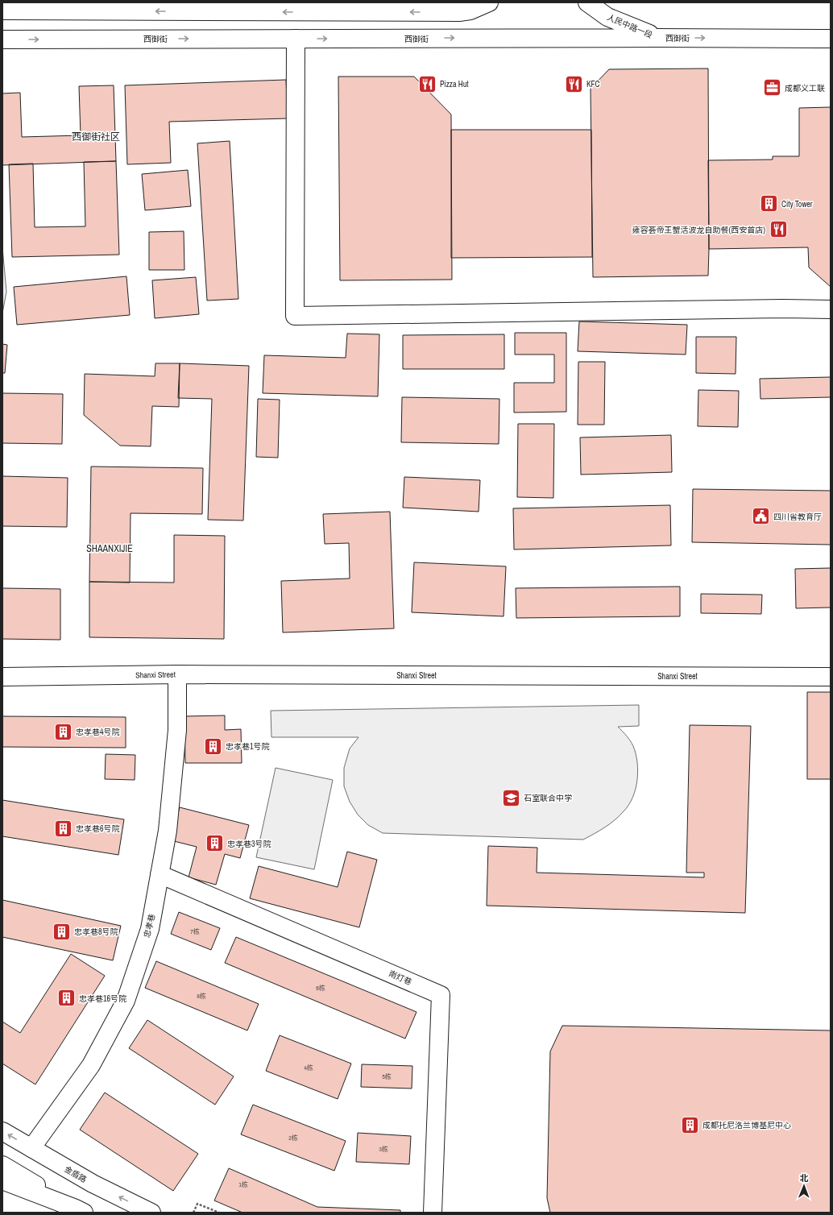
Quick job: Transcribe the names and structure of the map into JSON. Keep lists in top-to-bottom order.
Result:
{
  "streets": {
    "street": [
      "人民中路一段",
      "西御街",
      "Shanxi Street",
      "忠孝巷",
      "南灯巷",
      "金盾路"
    ]
  },
  "crossings": [
    ["人民中路一段", "西御街"],
    ["Shanxi Street", "忠孝巷"],
    ["忠孝巷", "南灯巷"],
    ["忠孝巷", "金盾路"]
  ],
  "districts": ["西御街社区", "SHAANXIJIE"],
  "places": {
    "restaurant": ["Pizza Hut", "KFC", "雍容荟帝王蟹活波龙自助餐(西安首店)"],
    "office": ["成都义工联"],
    "building": [
      "City Tower",
      "忠孝巷4号院",
      "忠孝巷1号院",
      "忠孝巷6号院",
      "忠孝巷3号院",
      "忠孝巷8号院",
      "忠孝巷16号院",
      "成都托尼洛兰博基尼中心"
    ],
    "public building": ["四川省教育厅"],
    "school or university": ["石室联合中学"]
  },
  "house_numbers": [
    "7栋",
    "6栋",
    "8栋",
    "4栋",
    "5栋",
    "2栋",
    "3栋",
    "1栋"
  ],
  "north": "top"
}
